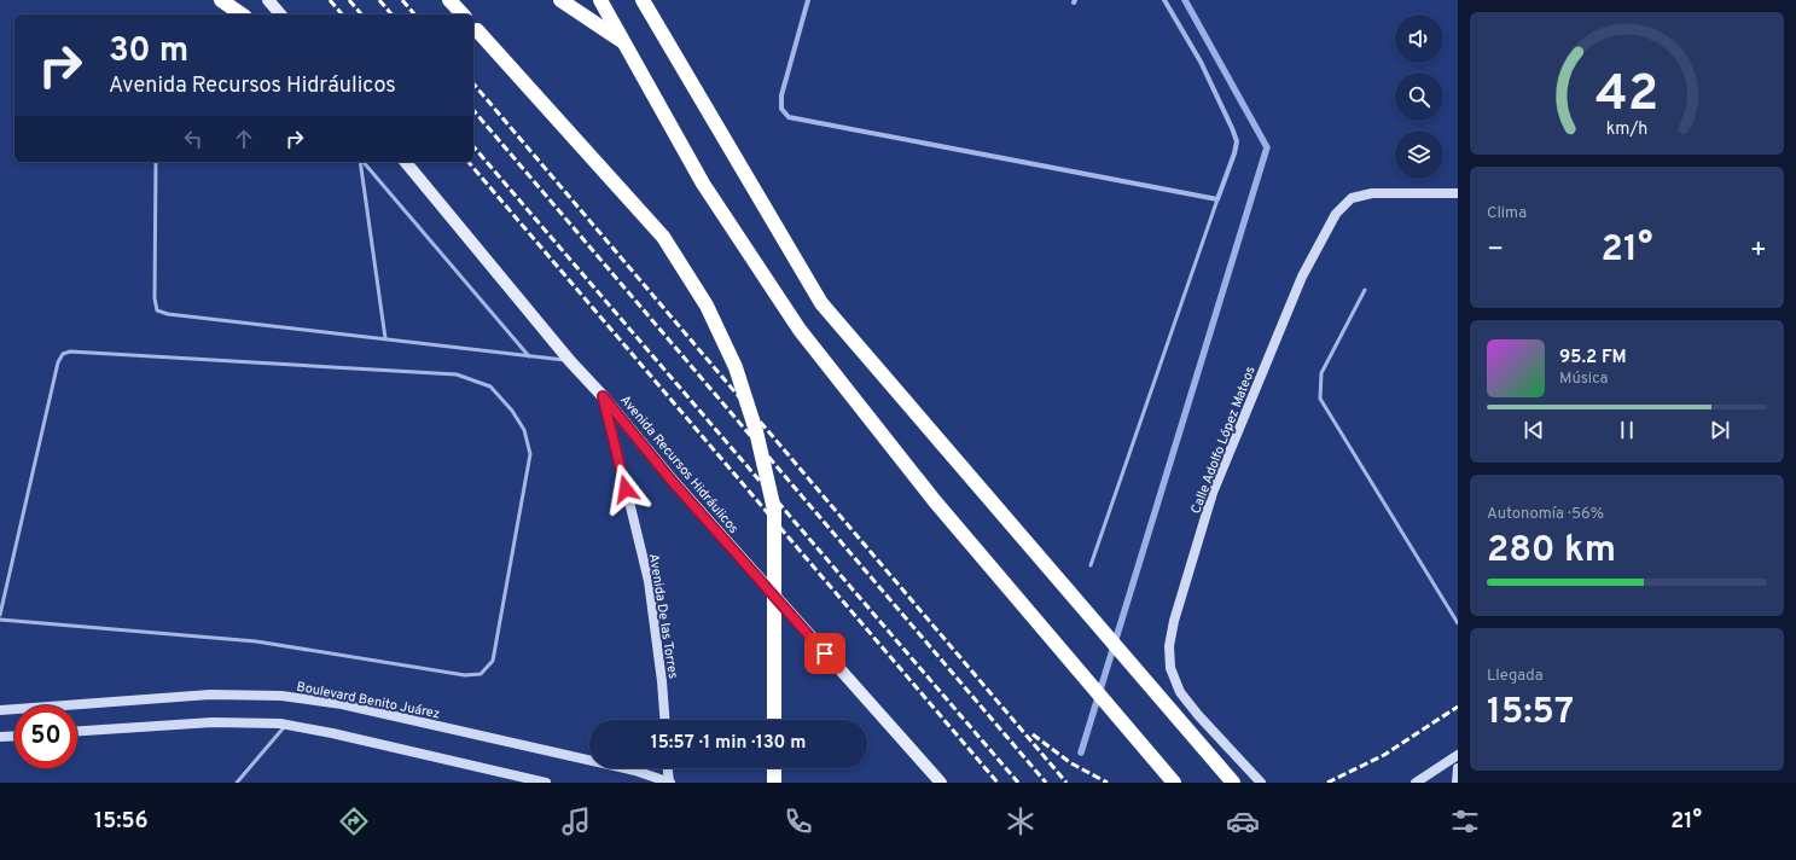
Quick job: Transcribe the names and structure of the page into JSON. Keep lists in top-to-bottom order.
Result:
{
  "streets": {
    "main road": [
      "Calle Adolfo López Mateos",
      "Avenida Recursos Hidráulicos",
      "Avenida De las Torres",
      "Boulevard Benito Juárez"
    ]
  },
  "crossings": [
    ["Avenida Recursos Hidráulicos", "Avenida De las Torres"]
  ],
  "page": {
    "turn": ["30 m", "Avenida Recursos Hidráulicos"],
    "tile": [
      "Clima",
      ["Autonomía · 56%", "280 km"],
      ["Llegada", "15:57"]
    ],
    "heat": ["−", "21°", "+"],
    "song": ["95.2 FM", "Música"],
    "limit": "50",
    "trip": "15:57 · 1 min · 130 m",
    "tabs": ["15:56", "21°"],
    "gauge": ["42", "km/h"]
  }
}
